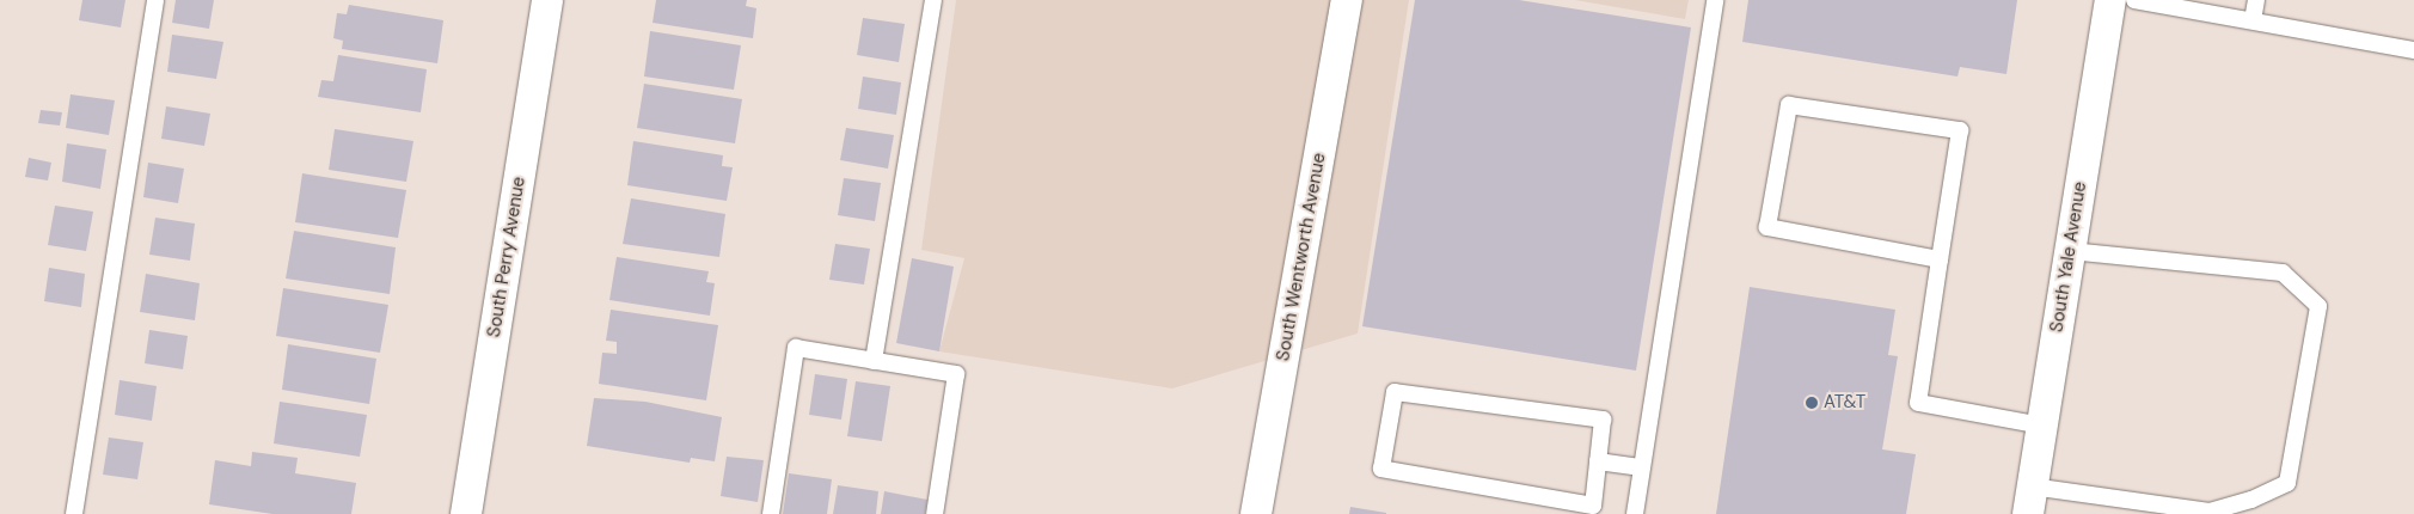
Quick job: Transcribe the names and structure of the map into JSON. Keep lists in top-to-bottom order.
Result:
{
  "streets": {
    "street": ["South Perry Avenue", "South Wentworth Avenue", "South Yale Avenue"]
  },
  "places": ["AT&T"]
}
